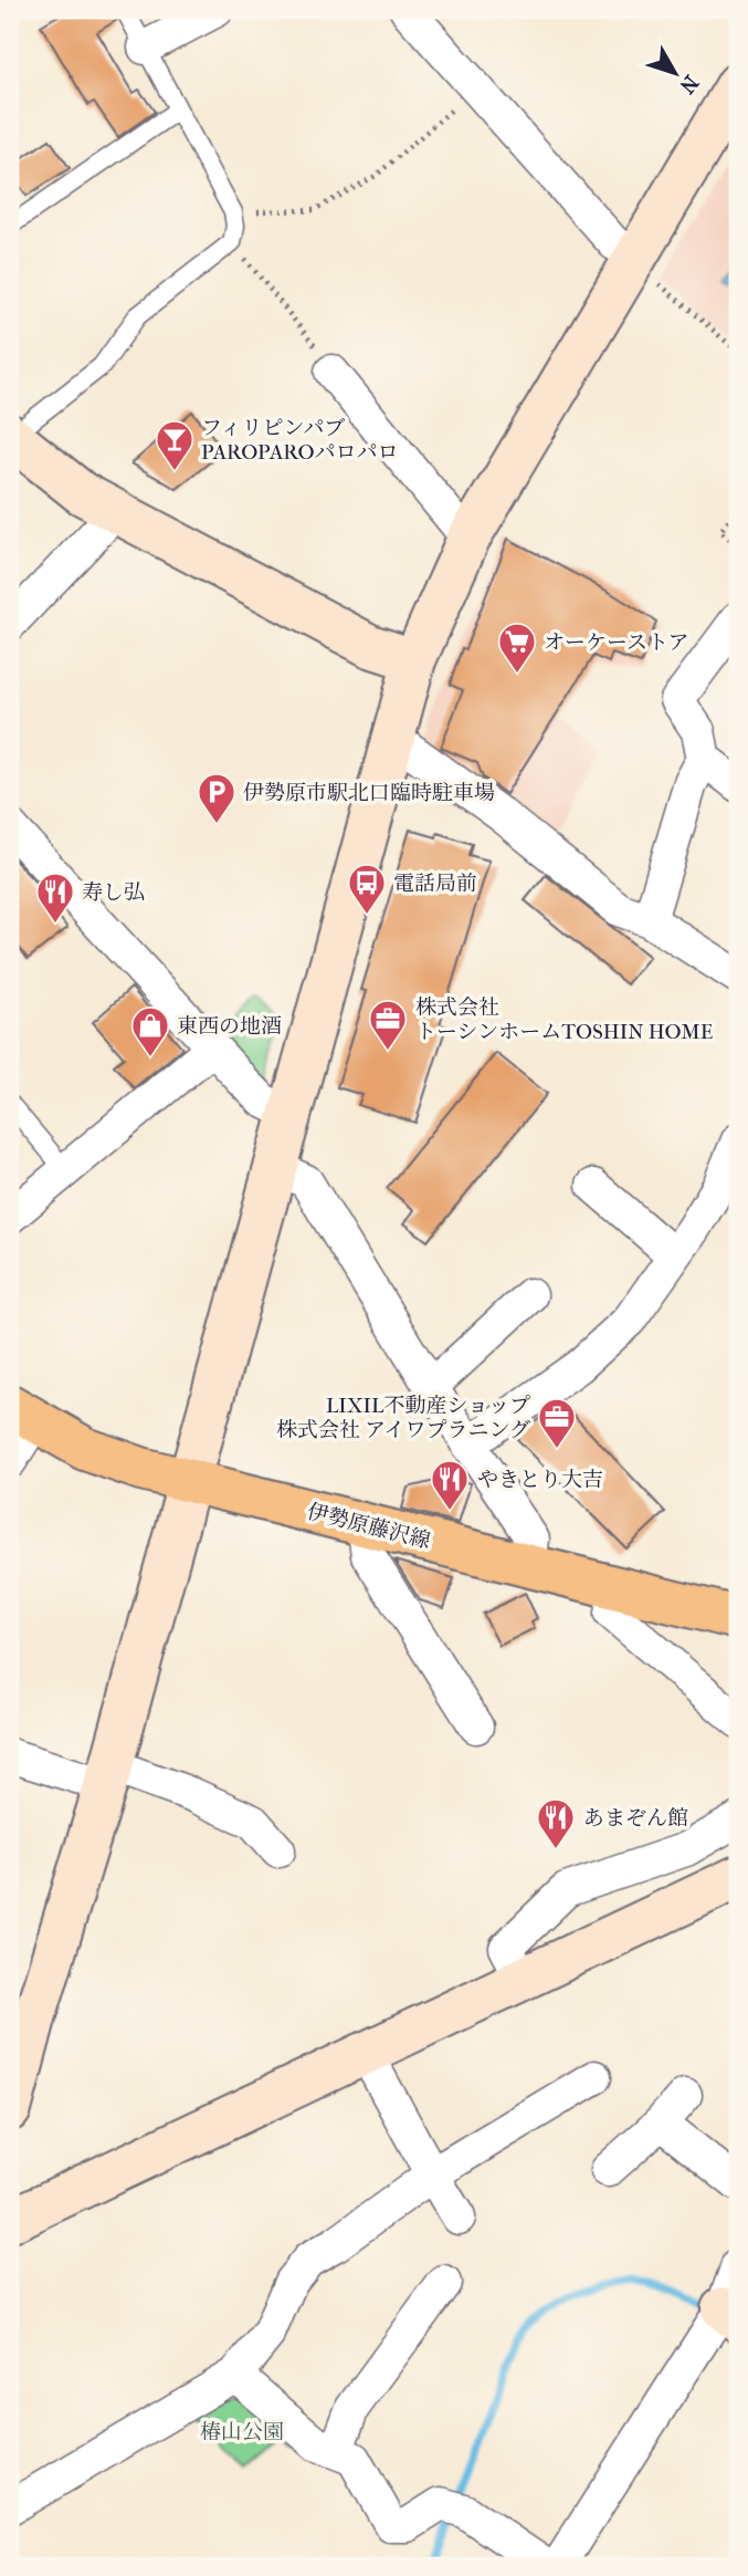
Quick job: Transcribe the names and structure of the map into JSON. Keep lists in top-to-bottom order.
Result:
{
  "streets": {
    "main road": ["伊勢原藤沢線"]
  },
  "parks": ["椿山公園"],
  "places": {
    "bar": ["フィリピンパブ PAROPAROパロパロ"],
    "supermarket": ["オーケーストア"],
    "parking": ["伊勢原市駅北口臨時駐車場"],
    "bus stop": ["電話局前"],
    "restaurant": ["寿し弘", "やきとり大吉", "あまぞん館"],
    "office": ["株式会社 トーシンホームTOSHIN HOME", "LIXIL不動産ショップ 株式会社 アイワプラニング"],
    "shop": ["東西の地酒"]
  },
  "north": "bottom right"
}
